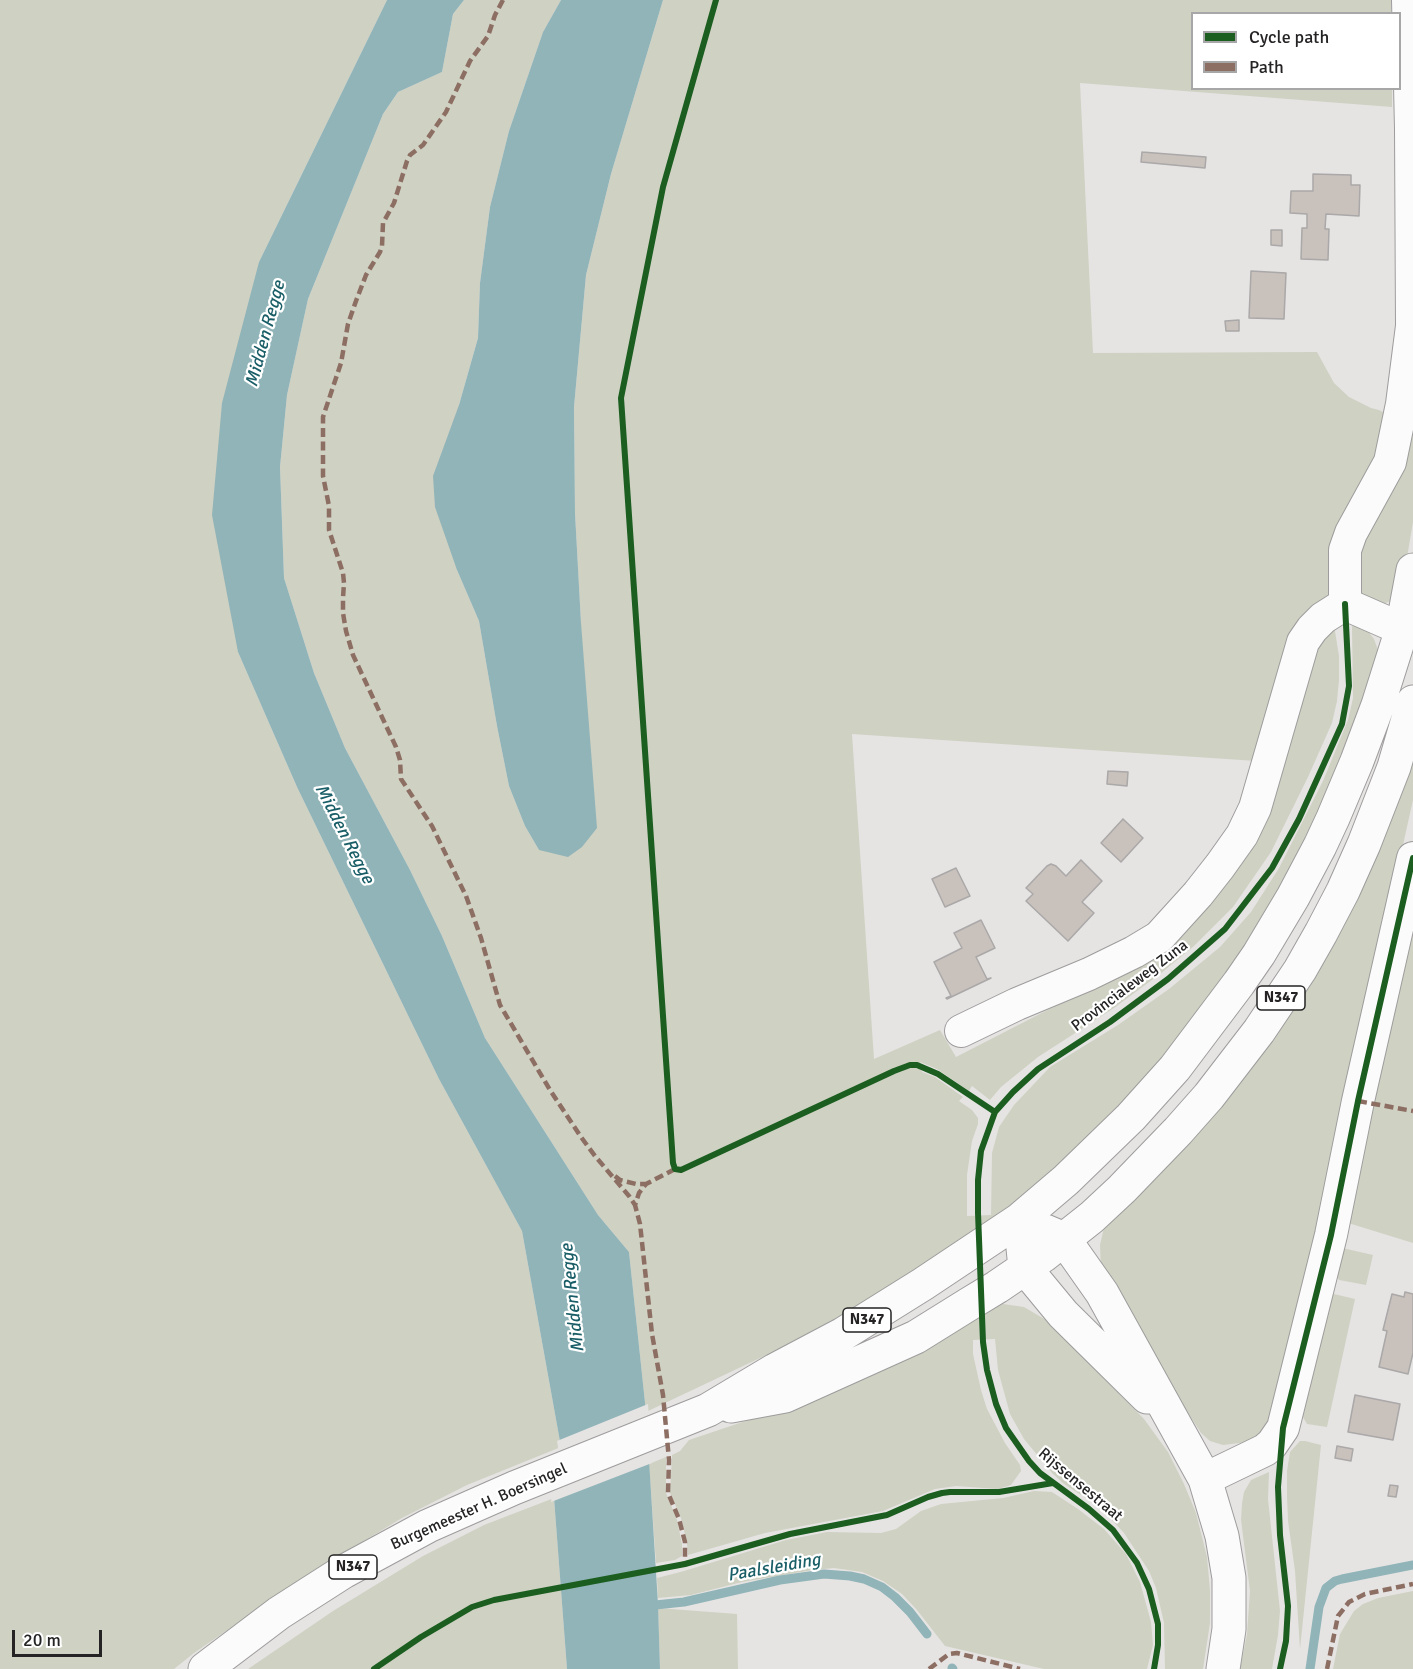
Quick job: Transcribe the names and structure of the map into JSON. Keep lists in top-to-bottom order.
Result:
{
  "streets": {
    "main road": ["N347", "Burgemeester H. Boersingel"],
    "street": ["Provincialeweg Zuna"],
    "cycle path": ["Rijssensestraat"]
  },
  "crossings": [
    ["N347", "Burgemeester H. Boersingel"]
  ],
  "water": ["Midden Regge", "Paalsleiding"],
  "legend": ["Cycle path", "Path"],
  "scale_bar": "20 m"
}
